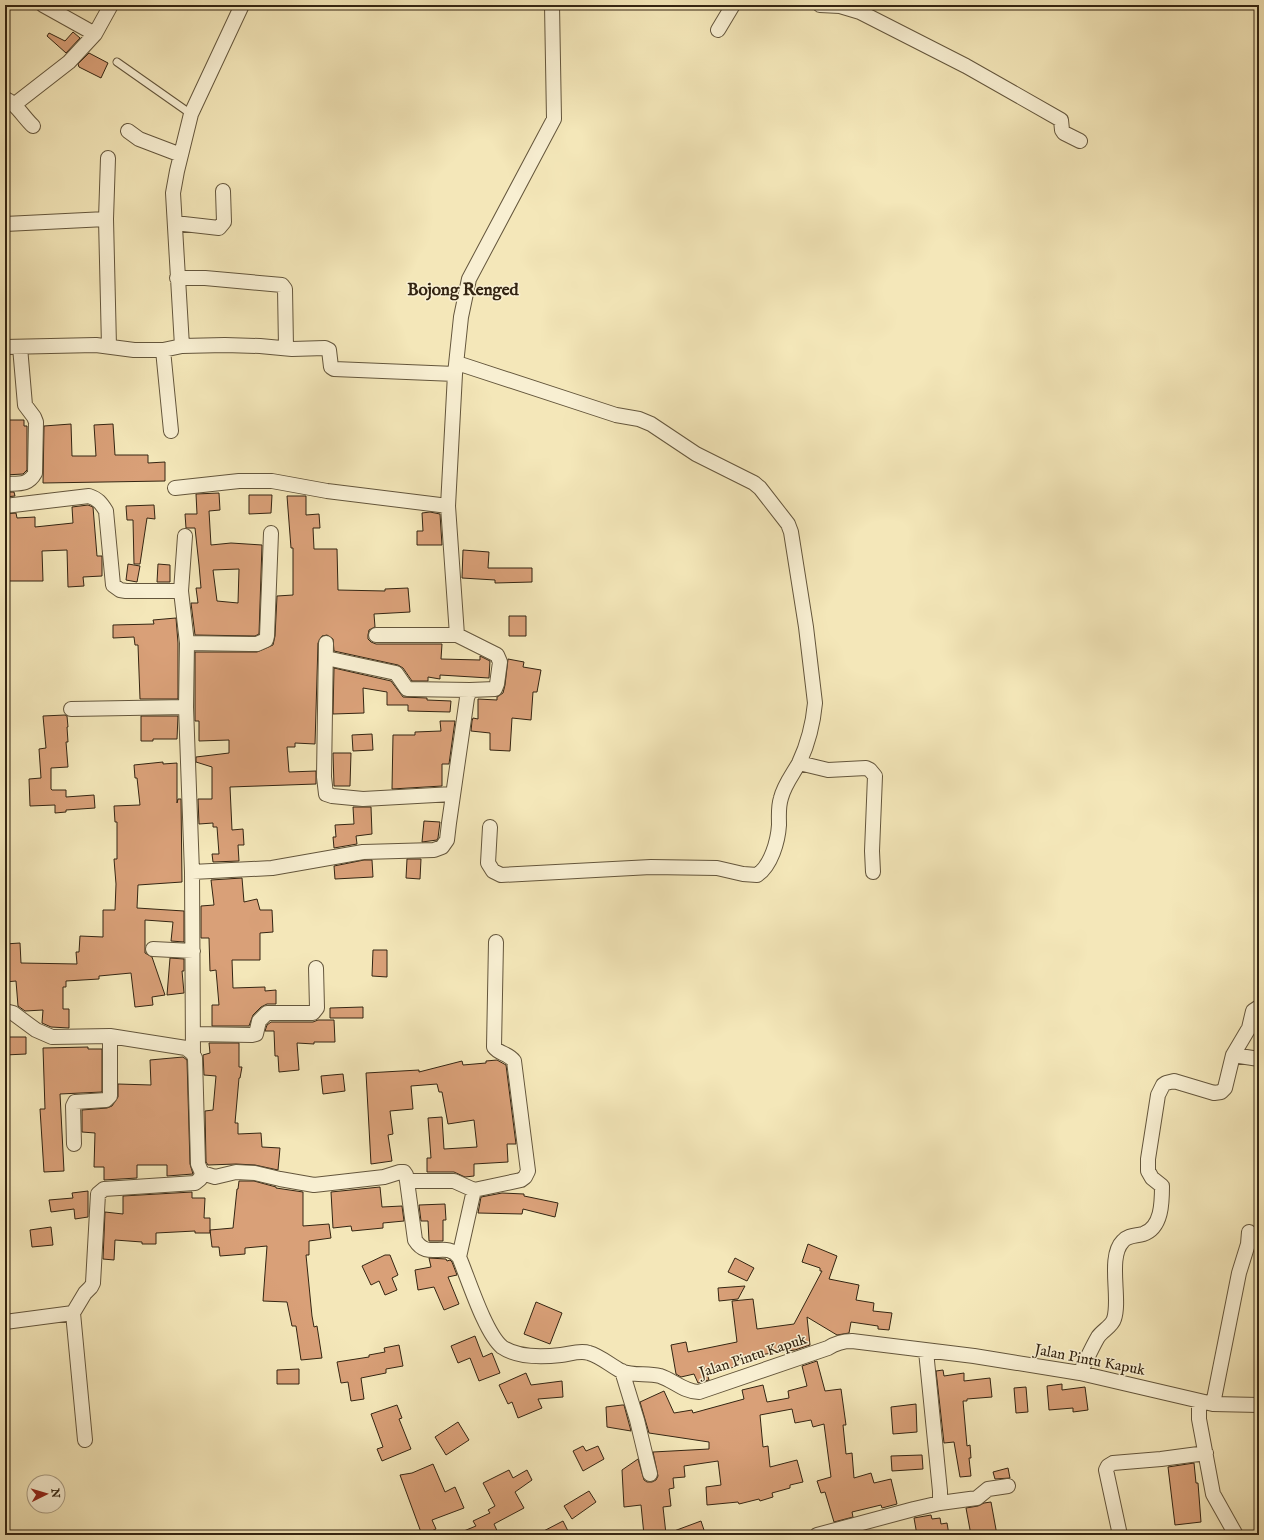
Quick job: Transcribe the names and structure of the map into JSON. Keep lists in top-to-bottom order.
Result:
{
  "streets": {
    "street": ["Jalan Pintu Kapuk"]
  },
  "districts": ["Bojong Renged"],
  "north": "right"
}
